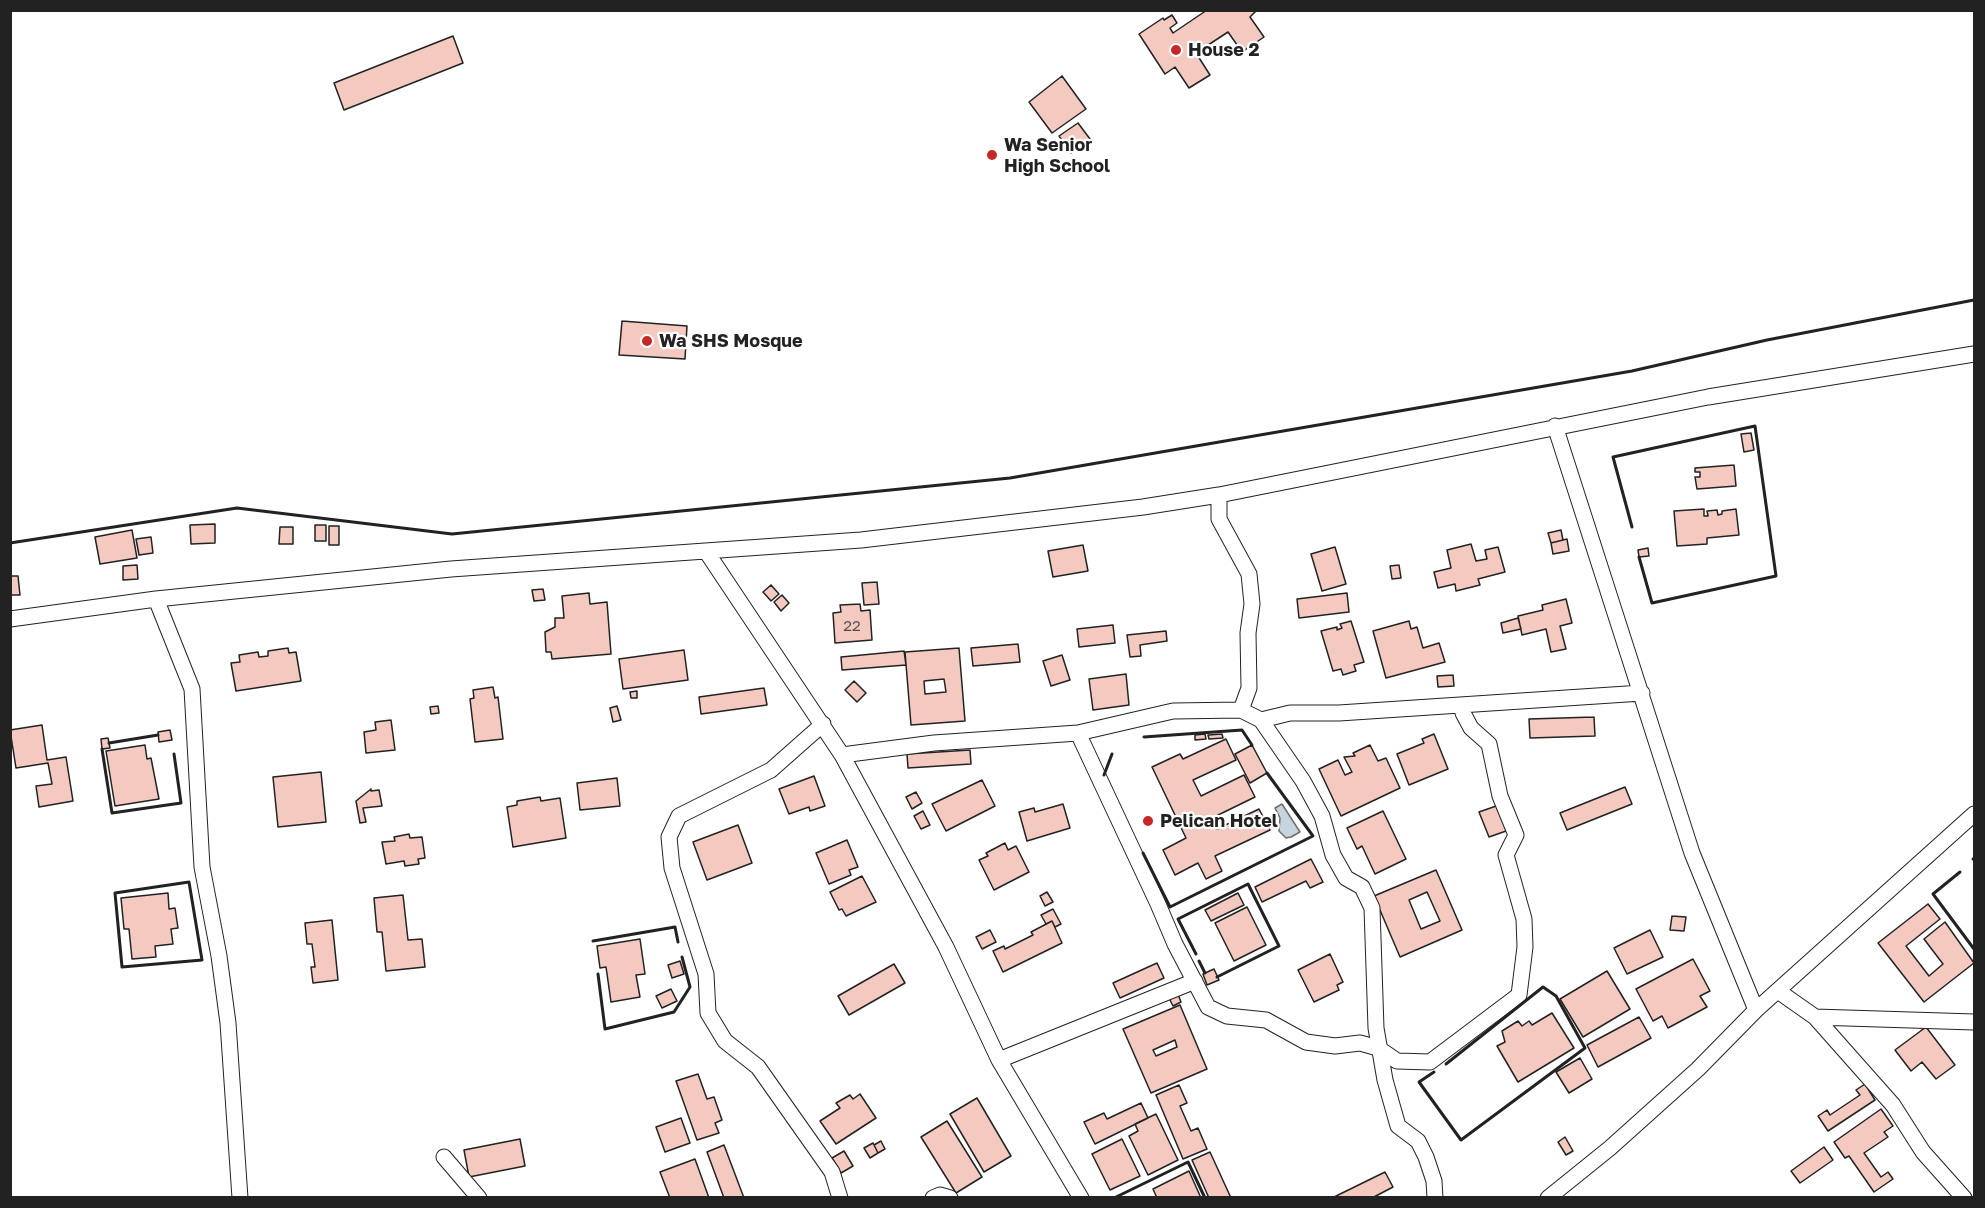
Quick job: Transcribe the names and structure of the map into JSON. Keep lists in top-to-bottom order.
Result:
{
  "places": [
    "House 2",
    "Wa Senior High School",
    "Wa SHS Mosque",
    "Pelican Hotel"
  ],
  "house_numbers": ["22"]
}
